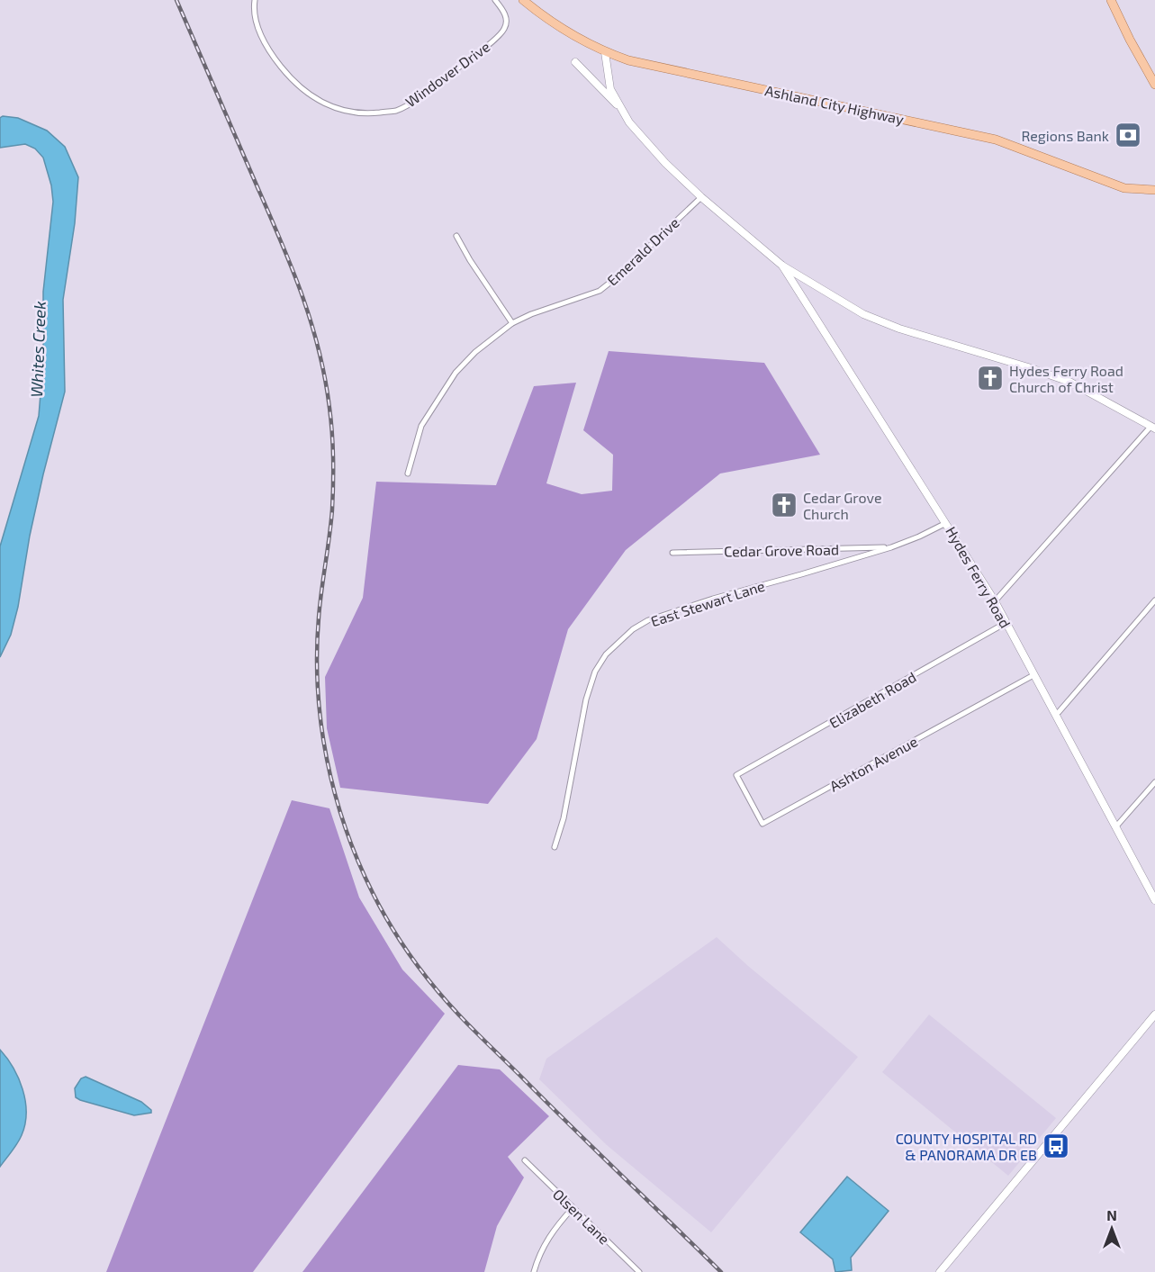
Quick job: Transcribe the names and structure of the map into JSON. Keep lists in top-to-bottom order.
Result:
{
  "streets": {
    "main road": ["Ashland City Highway"],
    "street": [
      "Windover Drive",
      "Emerald Drive",
      "Cedar Grove Road",
      "Hydes Ferry Road",
      "East Stewart Lane",
      "Elizabeth Road",
      "Ashton Avenue",
      "Olsen Lane"
    ]
  },
  "crossings": [
    ["Cedar Grove Road", "East Stewart Lane"],
    ["Hydes Ferry Road", "East Stewart Lane"],
    ["Hydes Ferry Road", "Elizabeth Road"],
    ["Hydes Ferry Road", "Ashton Avenue"],
    ["Elizabeth Road", "Ashton Avenue"]
  ],
  "water": ["Whites Creek"],
  "places": {
    "bank": ["Regions Bank"],
    "church": ["Hydes Ferry Road Church of Christ", "Cedar Grove Church"],
    "bus stop": ["COUNTY HOSPITAL RD & PANORAMA DR EB"]
  },
  "north": "top"
}
